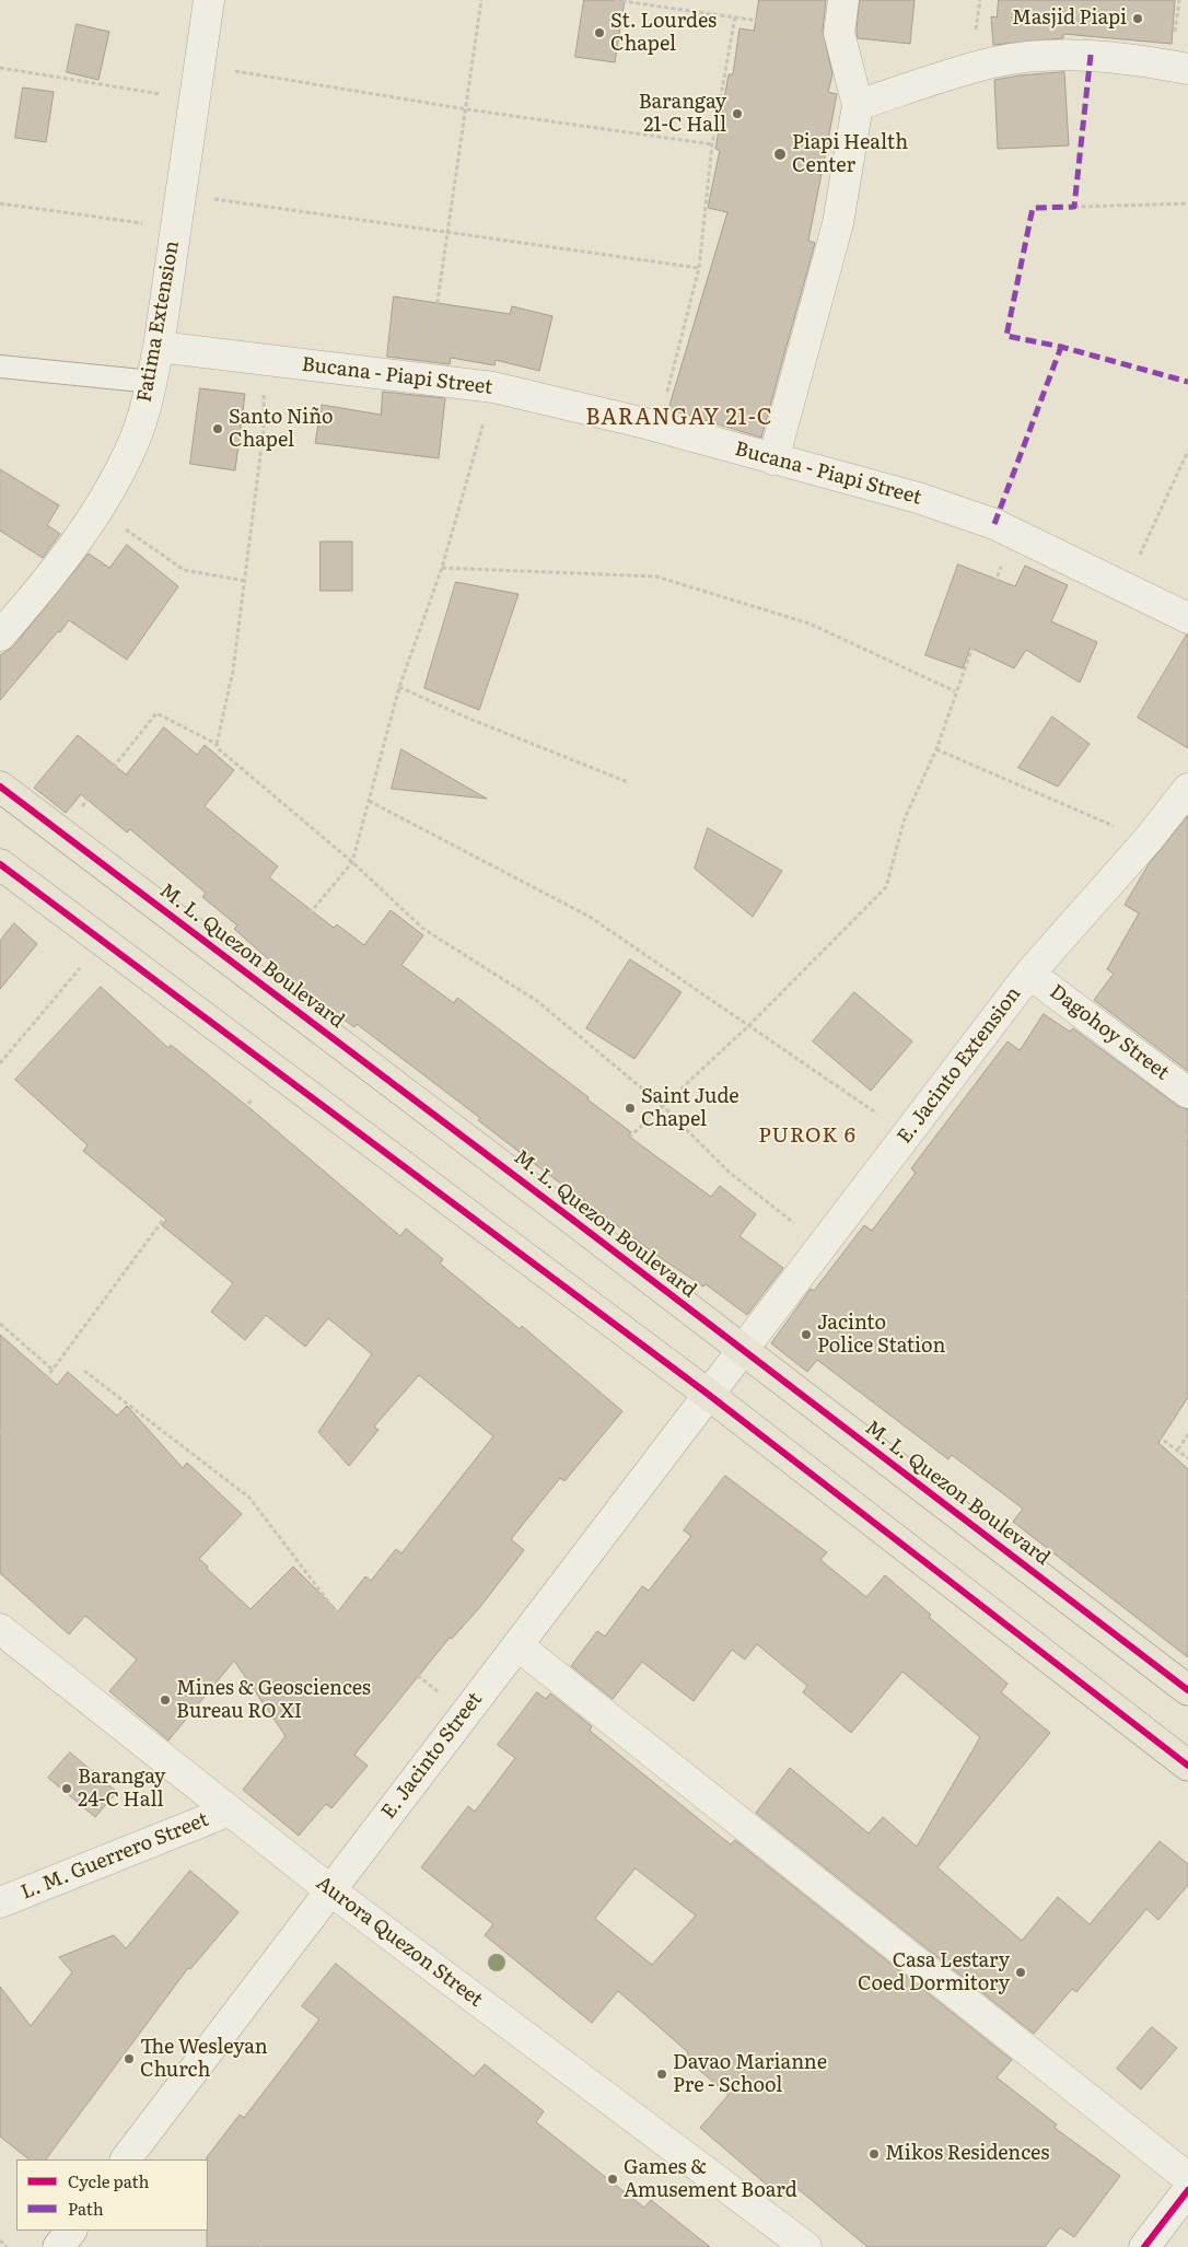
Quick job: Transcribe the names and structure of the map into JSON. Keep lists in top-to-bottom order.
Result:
{
  "streets": {
    "main road": ["M. L. Quezon Boulevard"],
    "street": [
      "Fatima Extension",
      "Bucana - Piapi Street",
      "Dagohoy Street",
      "E. Jacinto Extension",
      "E. Jacinto Street",
      "L. M. Guerrero Street",
      "Aurora Quezon Street"
    ]
  },
  "crossings": [
    ["Fatima Extension", "Bucana - Piapi Street"],
    ["M. L. Quezon Boulevard", "E. Jacinto Extension"],
    ["M. L. Quezon Boulevard", "E. Jacinto Street"],
    ["Dagohoy Street", "E. Jacinto Extension"],
    ["E. Jacinto Extension", "E. Jacinto Street"],
    ["E. Jacinto Street", "Aurora Quezon Street"],
    ["L. M. Guerrero Street", "Aurora Quezon Street"]
  ],
  "districts": ["BARANGAY 21-C", "PUROK 6"],
  "places": [
    "Masjid Piapi",
    "St. Lourdes Chapel",
    "Barangay 21-C Hall",
    "Piapi Health Center",
    "Santo Niño Chapel",
    "Saint Jude Chapel",
    "Jacinto Police Station",
    "Mines & Geosciences Bureau RO XI",
    "Barangay 24-C Hall",
    "Casa Lestary Coed Dormitory",
    "The Wesleyan Church",
    "Davao Marianne Pre - School",
    "Mikos Residences",
    "Games & Amusement Board"
  ],
  "legend": ["Cycle path", "Path"]
}
